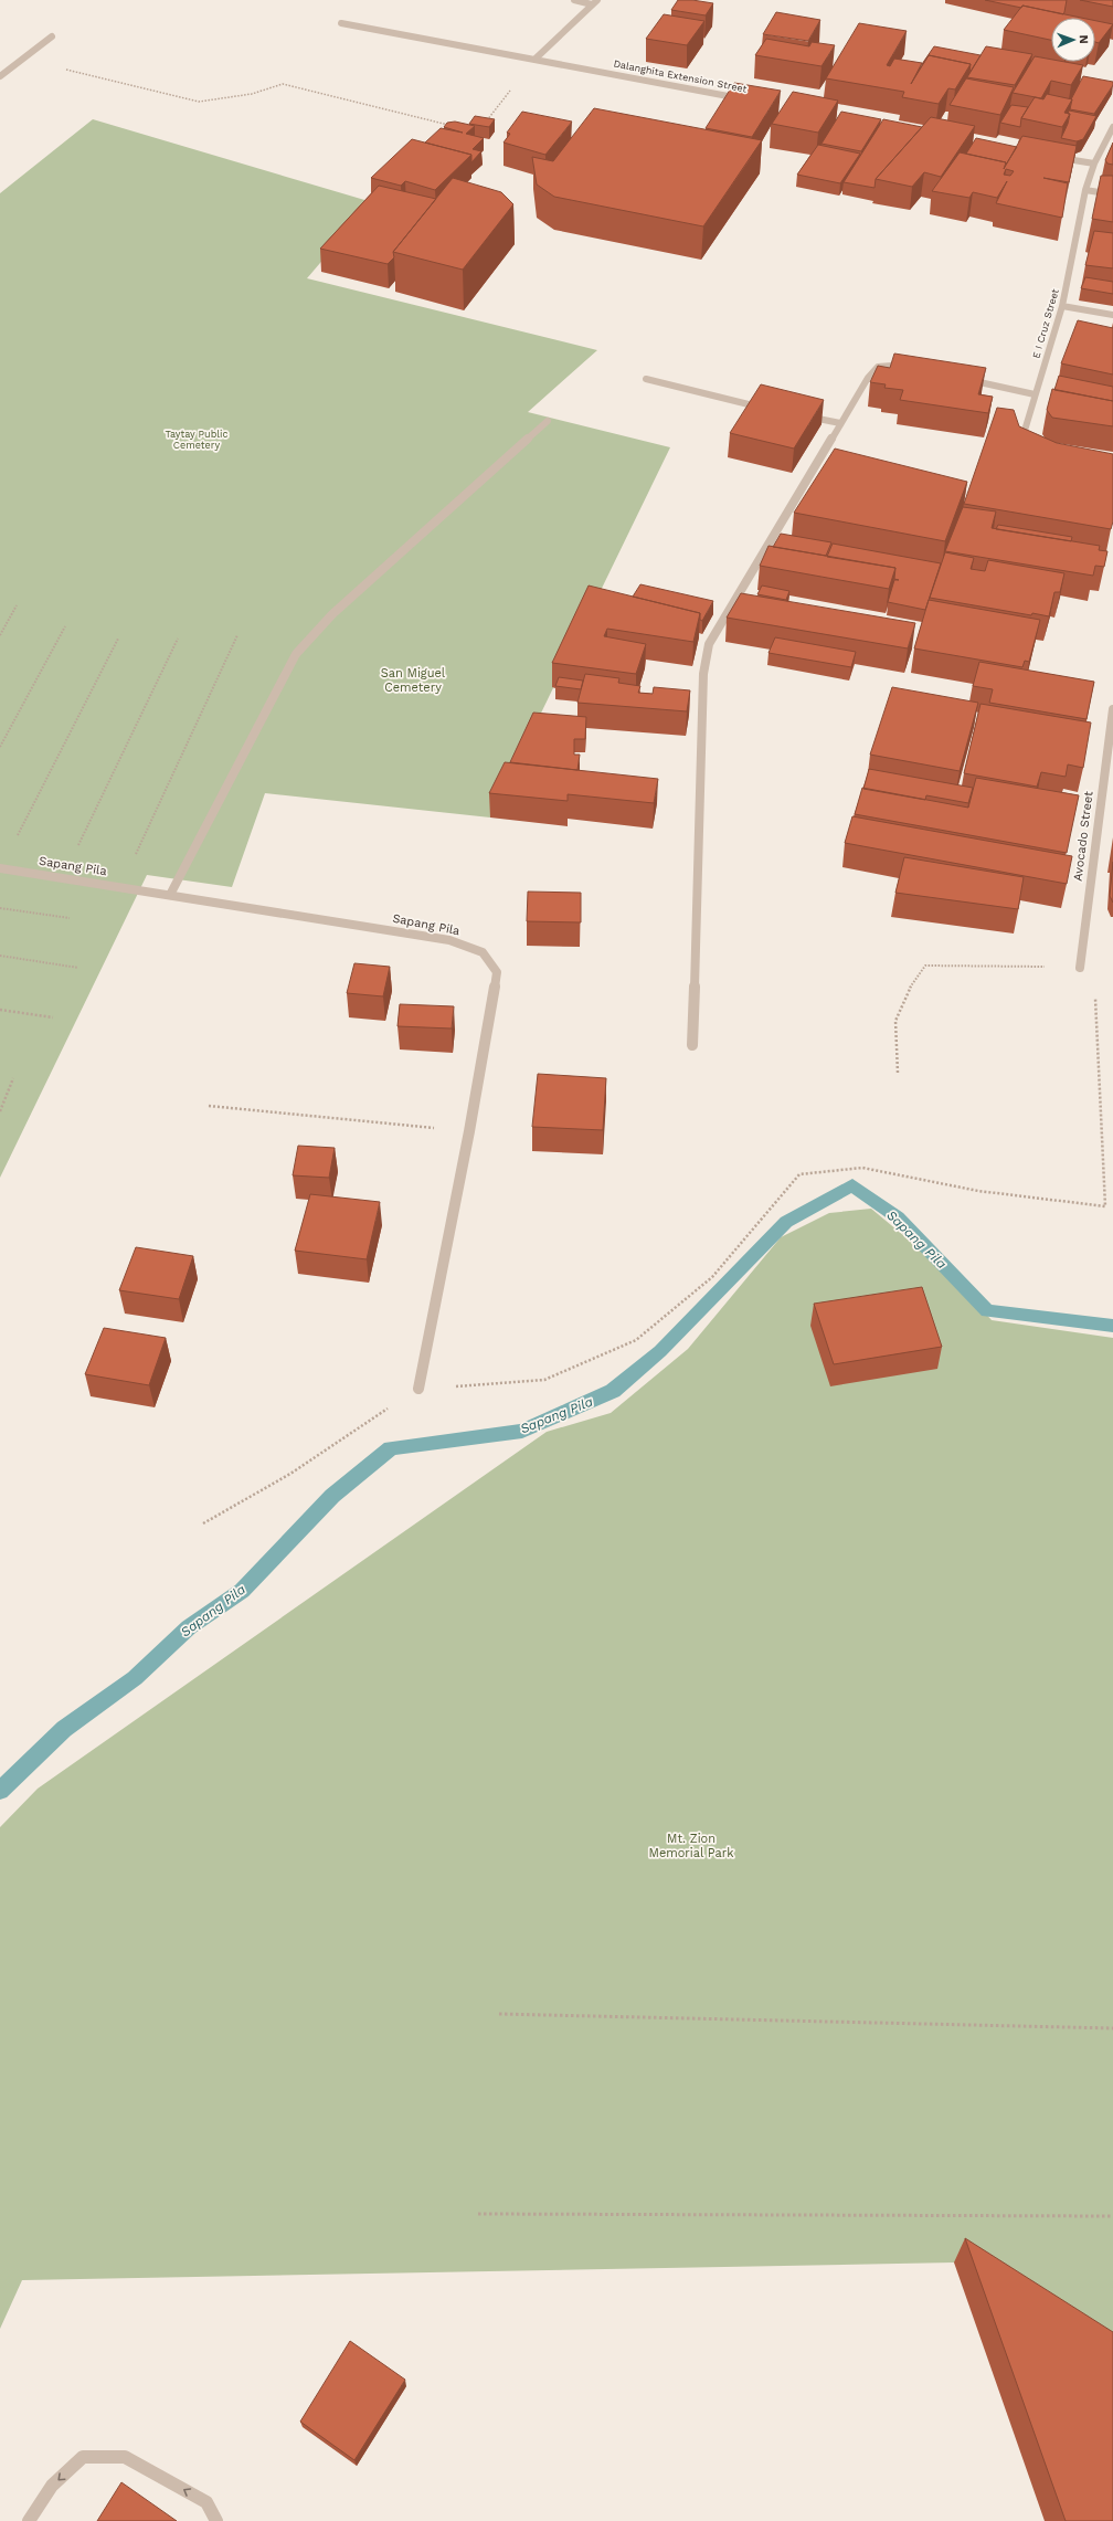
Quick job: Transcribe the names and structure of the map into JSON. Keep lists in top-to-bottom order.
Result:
{
  "streets": {
    "street": [
      "Dalanghita Extension Street",
      "E I Cruz Street",
      "Avocado Street",
      "Sapang Pila"
    ]
  },
  "water": ["Sapang Pila"],
  "parks": ["Taytay Public Cemetery", "San Miguel Cemetery", "Mt. Zion Memorial Park"],
  "north": "right"
}
